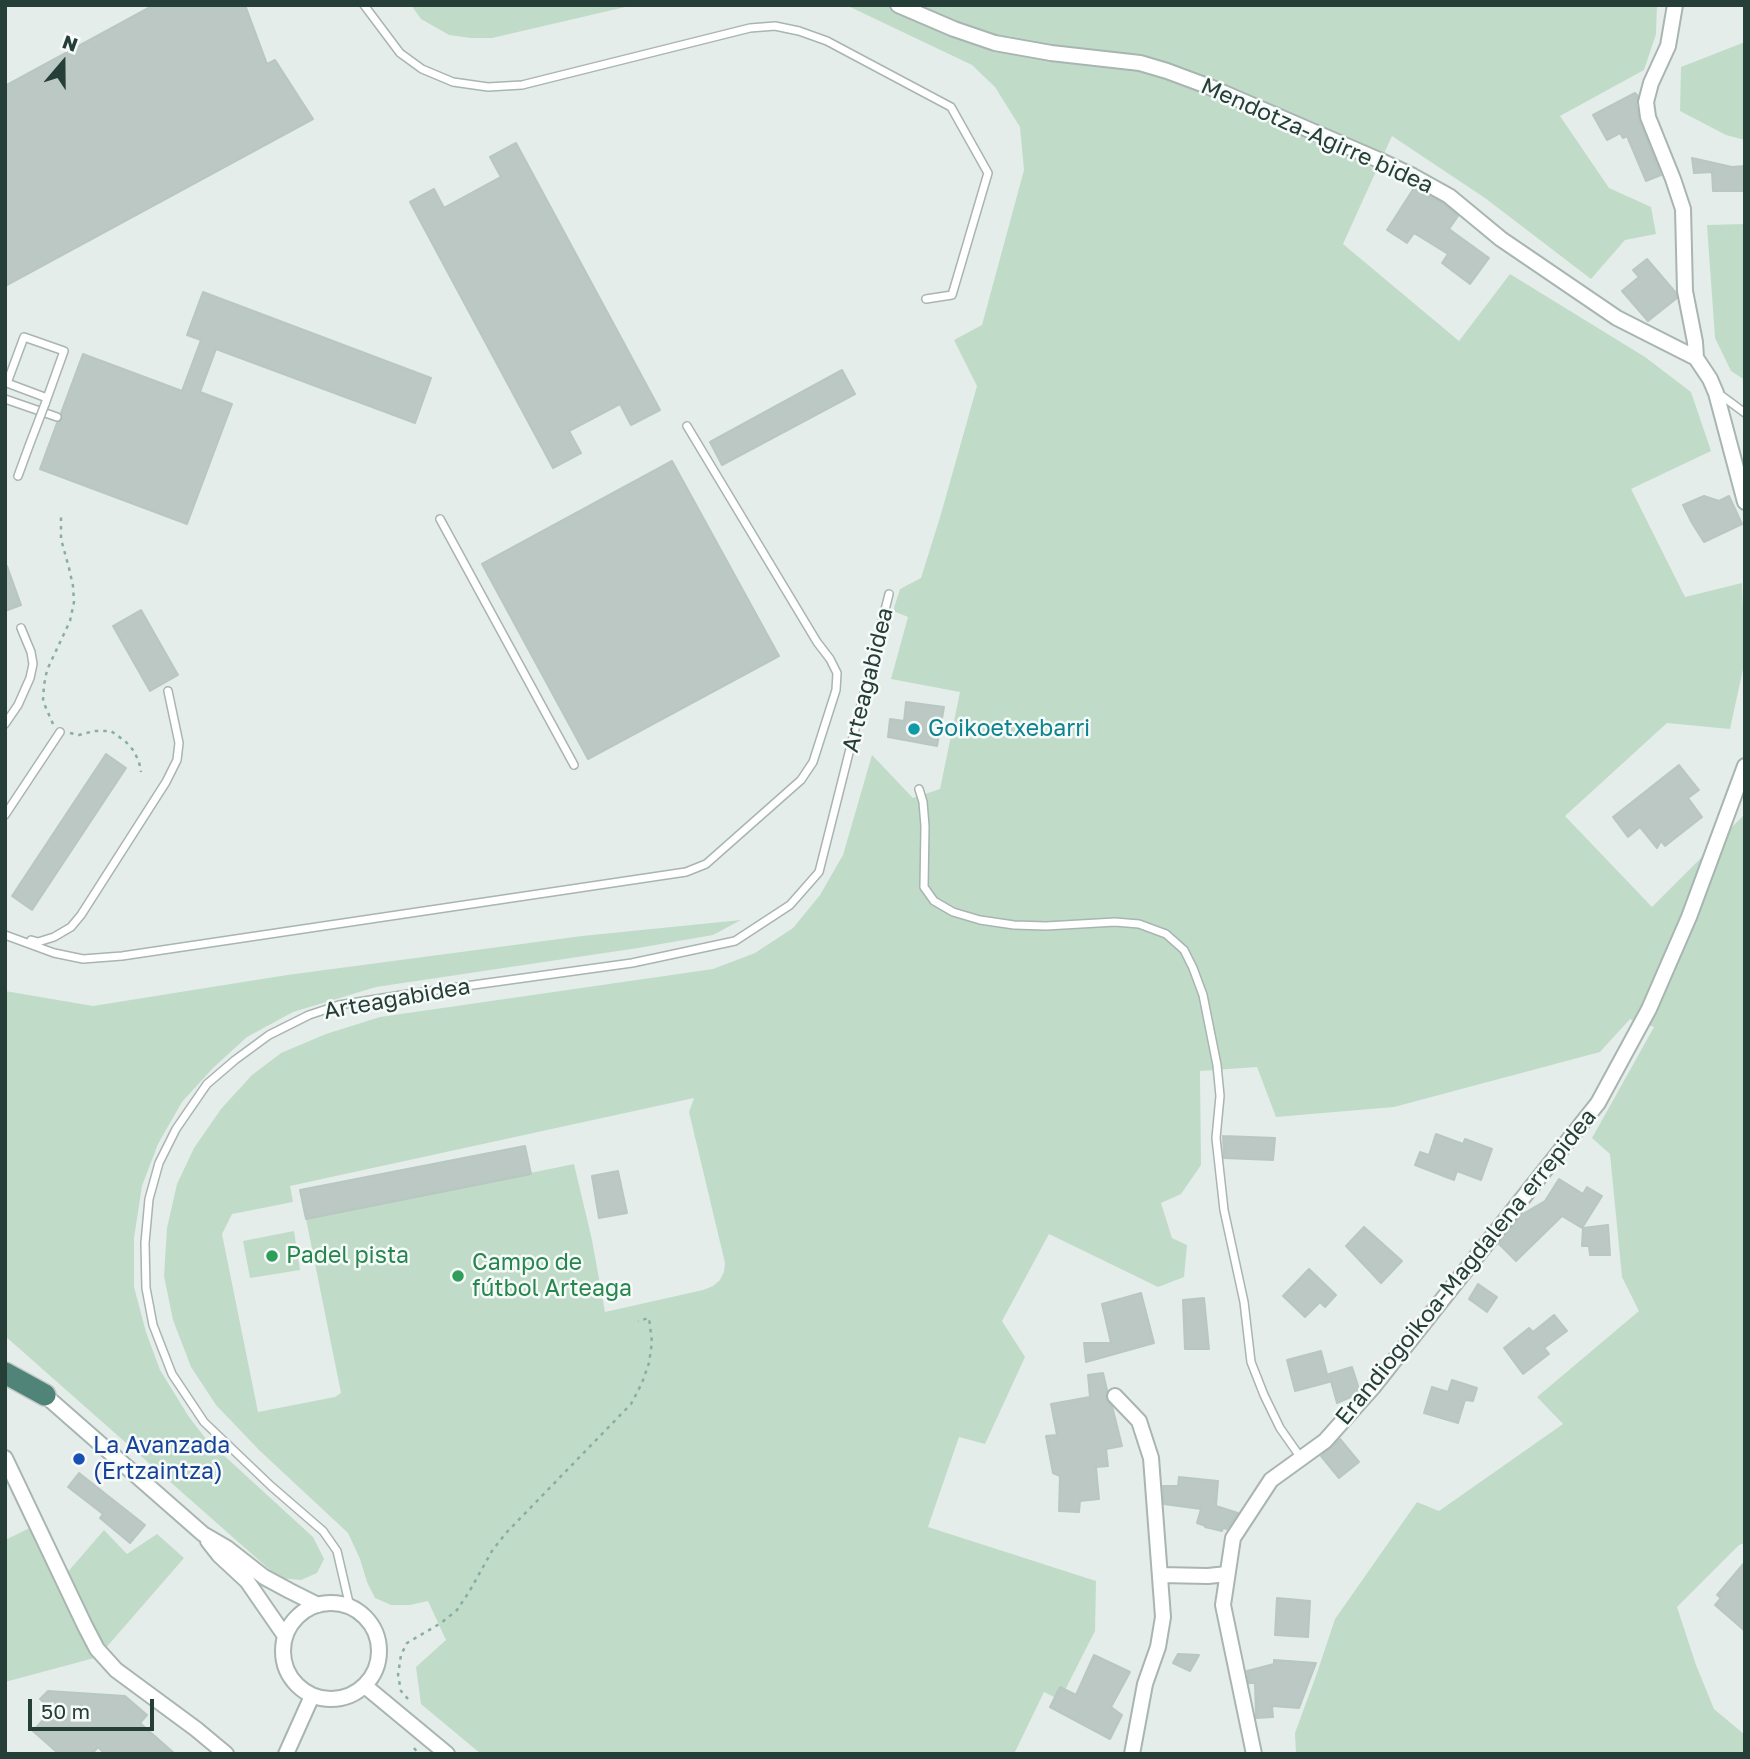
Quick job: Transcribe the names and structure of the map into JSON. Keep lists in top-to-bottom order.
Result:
{
  "streets": {
    "street": ["Mendotza-Agirre bidea", "Erandiogoikoa-Magdalena errepidea"],
    "lane": ["Arteagabidea"]
  },
  "places": [
    "Goikoetxebarri",
    "Padel pista",
    "Campo de fútbol Arteaga",
    "La Avanzada (Ertzaintza)"
  ],
  "scale_bar": "50 m",
  "north": "top"
}
